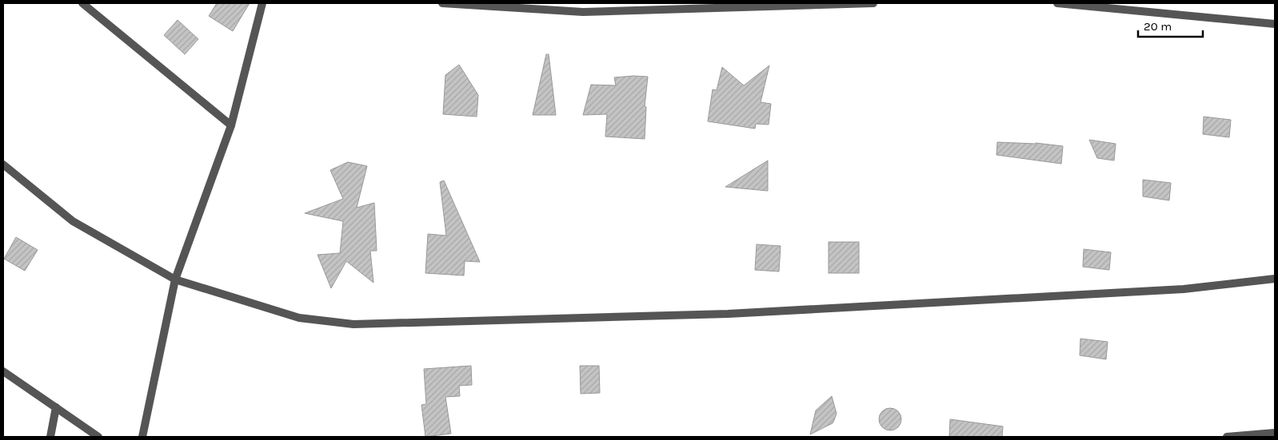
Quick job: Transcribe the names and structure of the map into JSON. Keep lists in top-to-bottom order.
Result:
{
  "scale_bar": "20 m"
}
